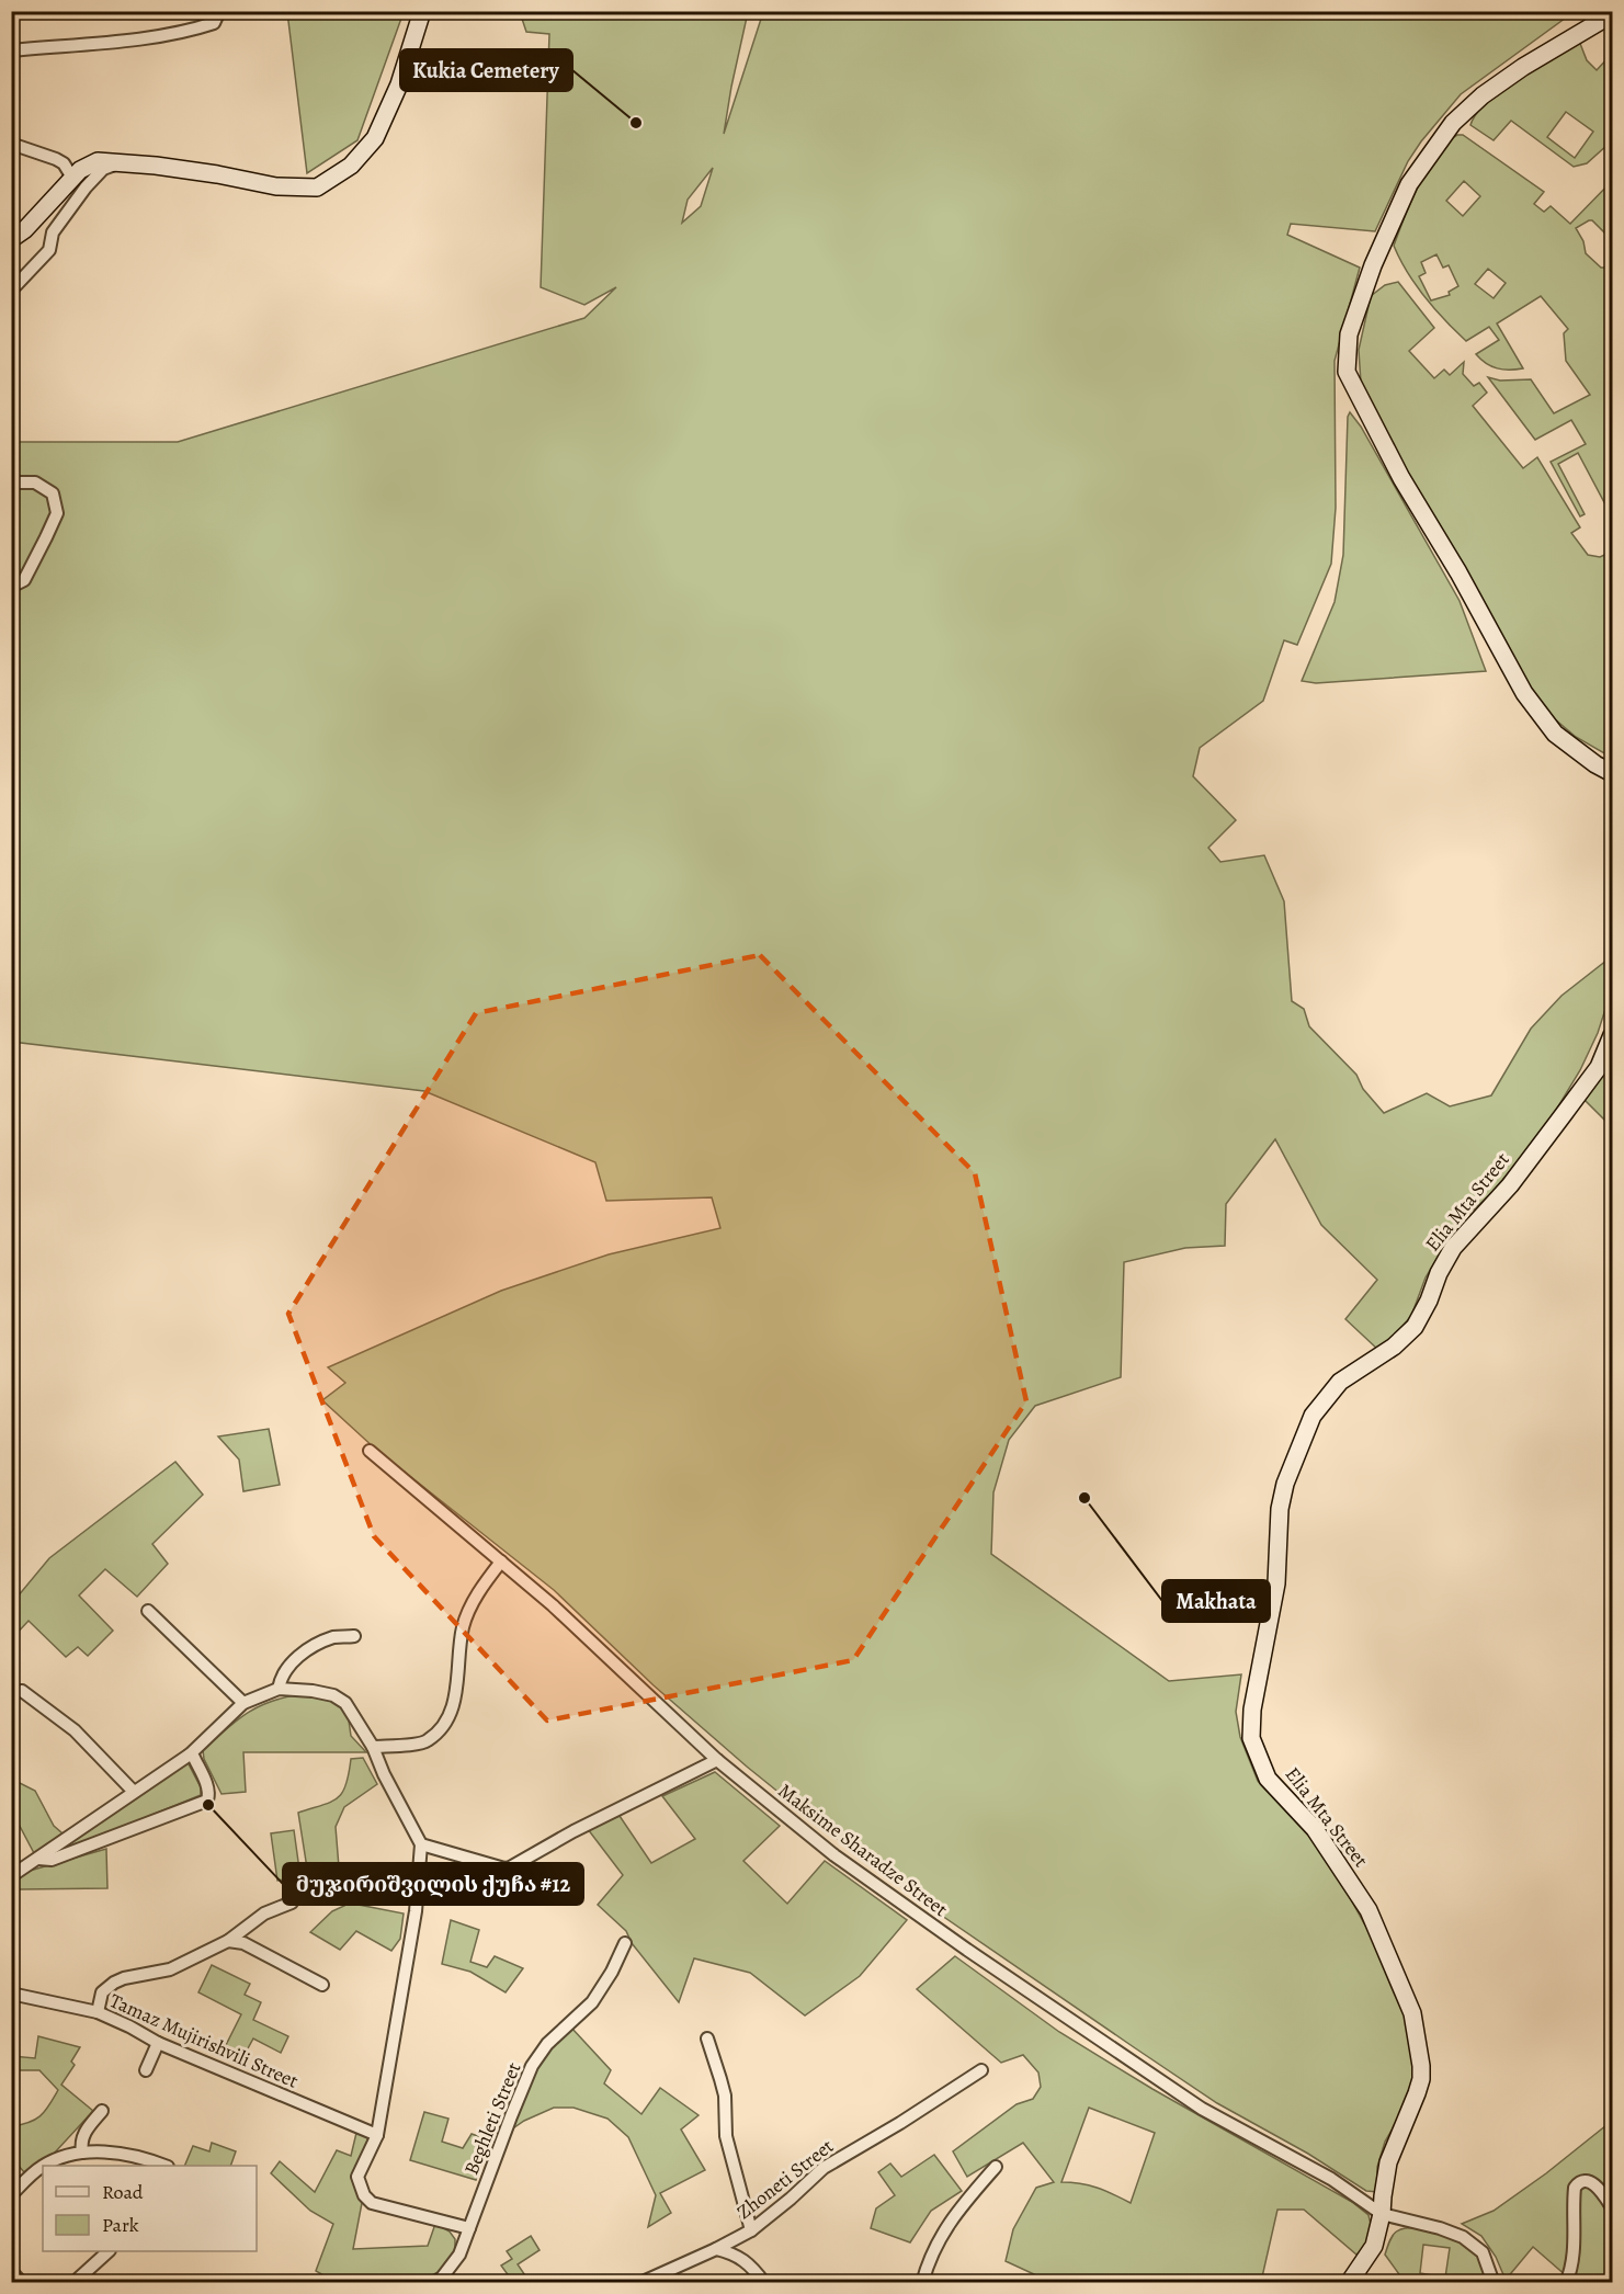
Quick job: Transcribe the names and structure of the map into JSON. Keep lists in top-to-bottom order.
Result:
{
  "streets": {
    "street": [
      "Elia Mta Street",
      "Maksime Sharadze Street",
      "Tamaz Mujirishvili Street",
      "Beghleti Street",
      "Zhoneti Street"
    ]
  },
  "crossings": [
    ["Elia Mta Street", "Maksime Sharadze Street"]
  ],
  "places": ["Kukia Cemetery", "Makhata", "მუჯირიშვილის ქუჩა #12"],
  "legend": ["Road", "Park"]
}
